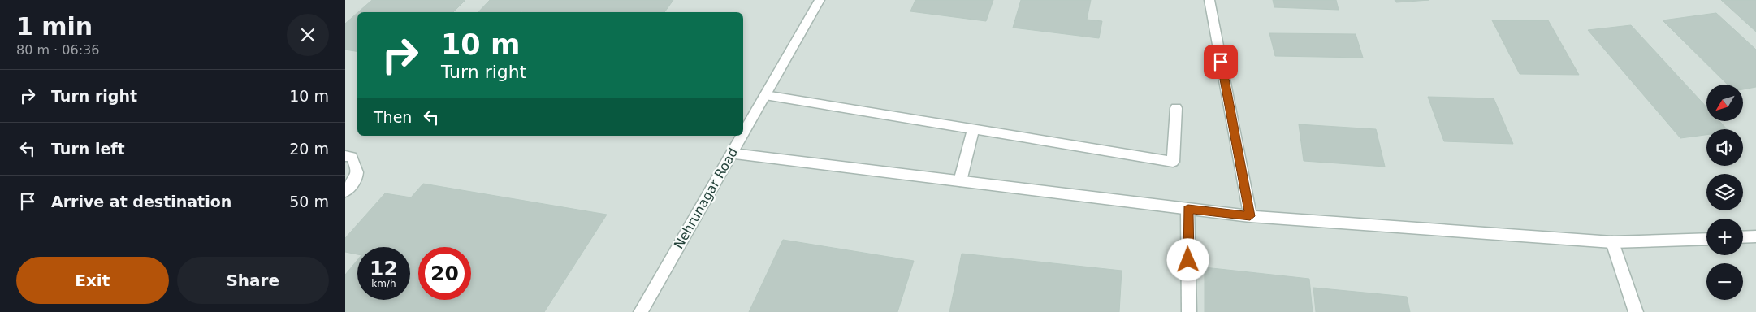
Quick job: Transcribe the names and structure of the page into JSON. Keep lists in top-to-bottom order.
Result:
{
  "streets": {
    "street": ["Nehrunagar Road"]
  },
  "north": "bottom left",
  "page": {
    "heading": ["1 min", "80 m · 06:36"],
    "turn": ["10 m", "Turn right"],
    "list": [
      {
        "name": "Turn right",
        "value": "10 m"
      },
      {
        "name": "Turn left",
        "value": "20 m"
      },
      {
        "name": "Arrive at destination",
        "value": "50 m"
      }
    ],
    "map_buttons": ["+", "−"],
    "then": "Then",
    "speed": "12 km/h",
    "limit": "20",
    "buttons": ["Exit", "Share"]
  }
}
